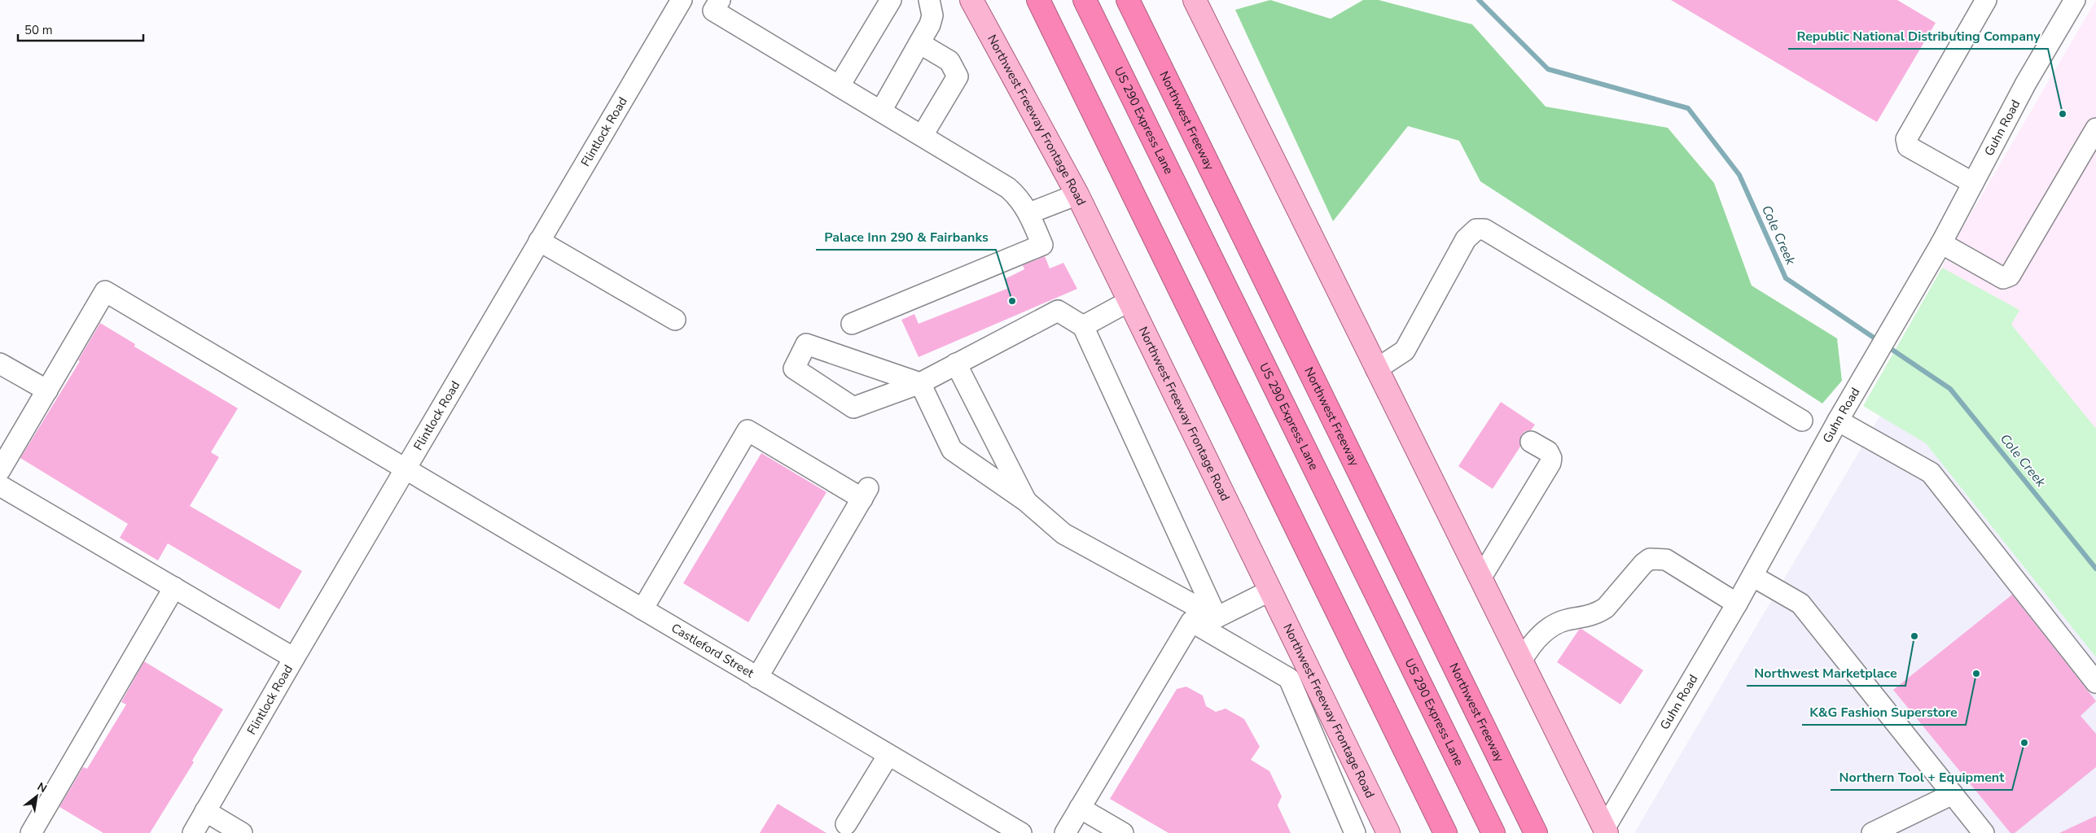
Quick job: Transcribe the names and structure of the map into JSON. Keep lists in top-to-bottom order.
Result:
{
  "streets": {
    "highway": ["US 290 Express Lane", "Northwest Freeway"],
    "main road": ["Northwest Freeway Frontage Road"],
    "street": ["Guhn Road", "Flintlock Road", "Castleford Street"]
  },
  "crossings": [
    ["Flintlock Road", "Castleford Street"]
  ],
  "water": ["Cole Creek"],
  "places": [
    "Republic National Distributing Company",
    "Palace Inn 290 & Fairbanks",
    "Northwest Marketplace",
    "K&G Fashion Superstore",
    "Northern Tool + Equipment"
  ],
  "scale_bar": "50 m",
  "north": "top right"
}
